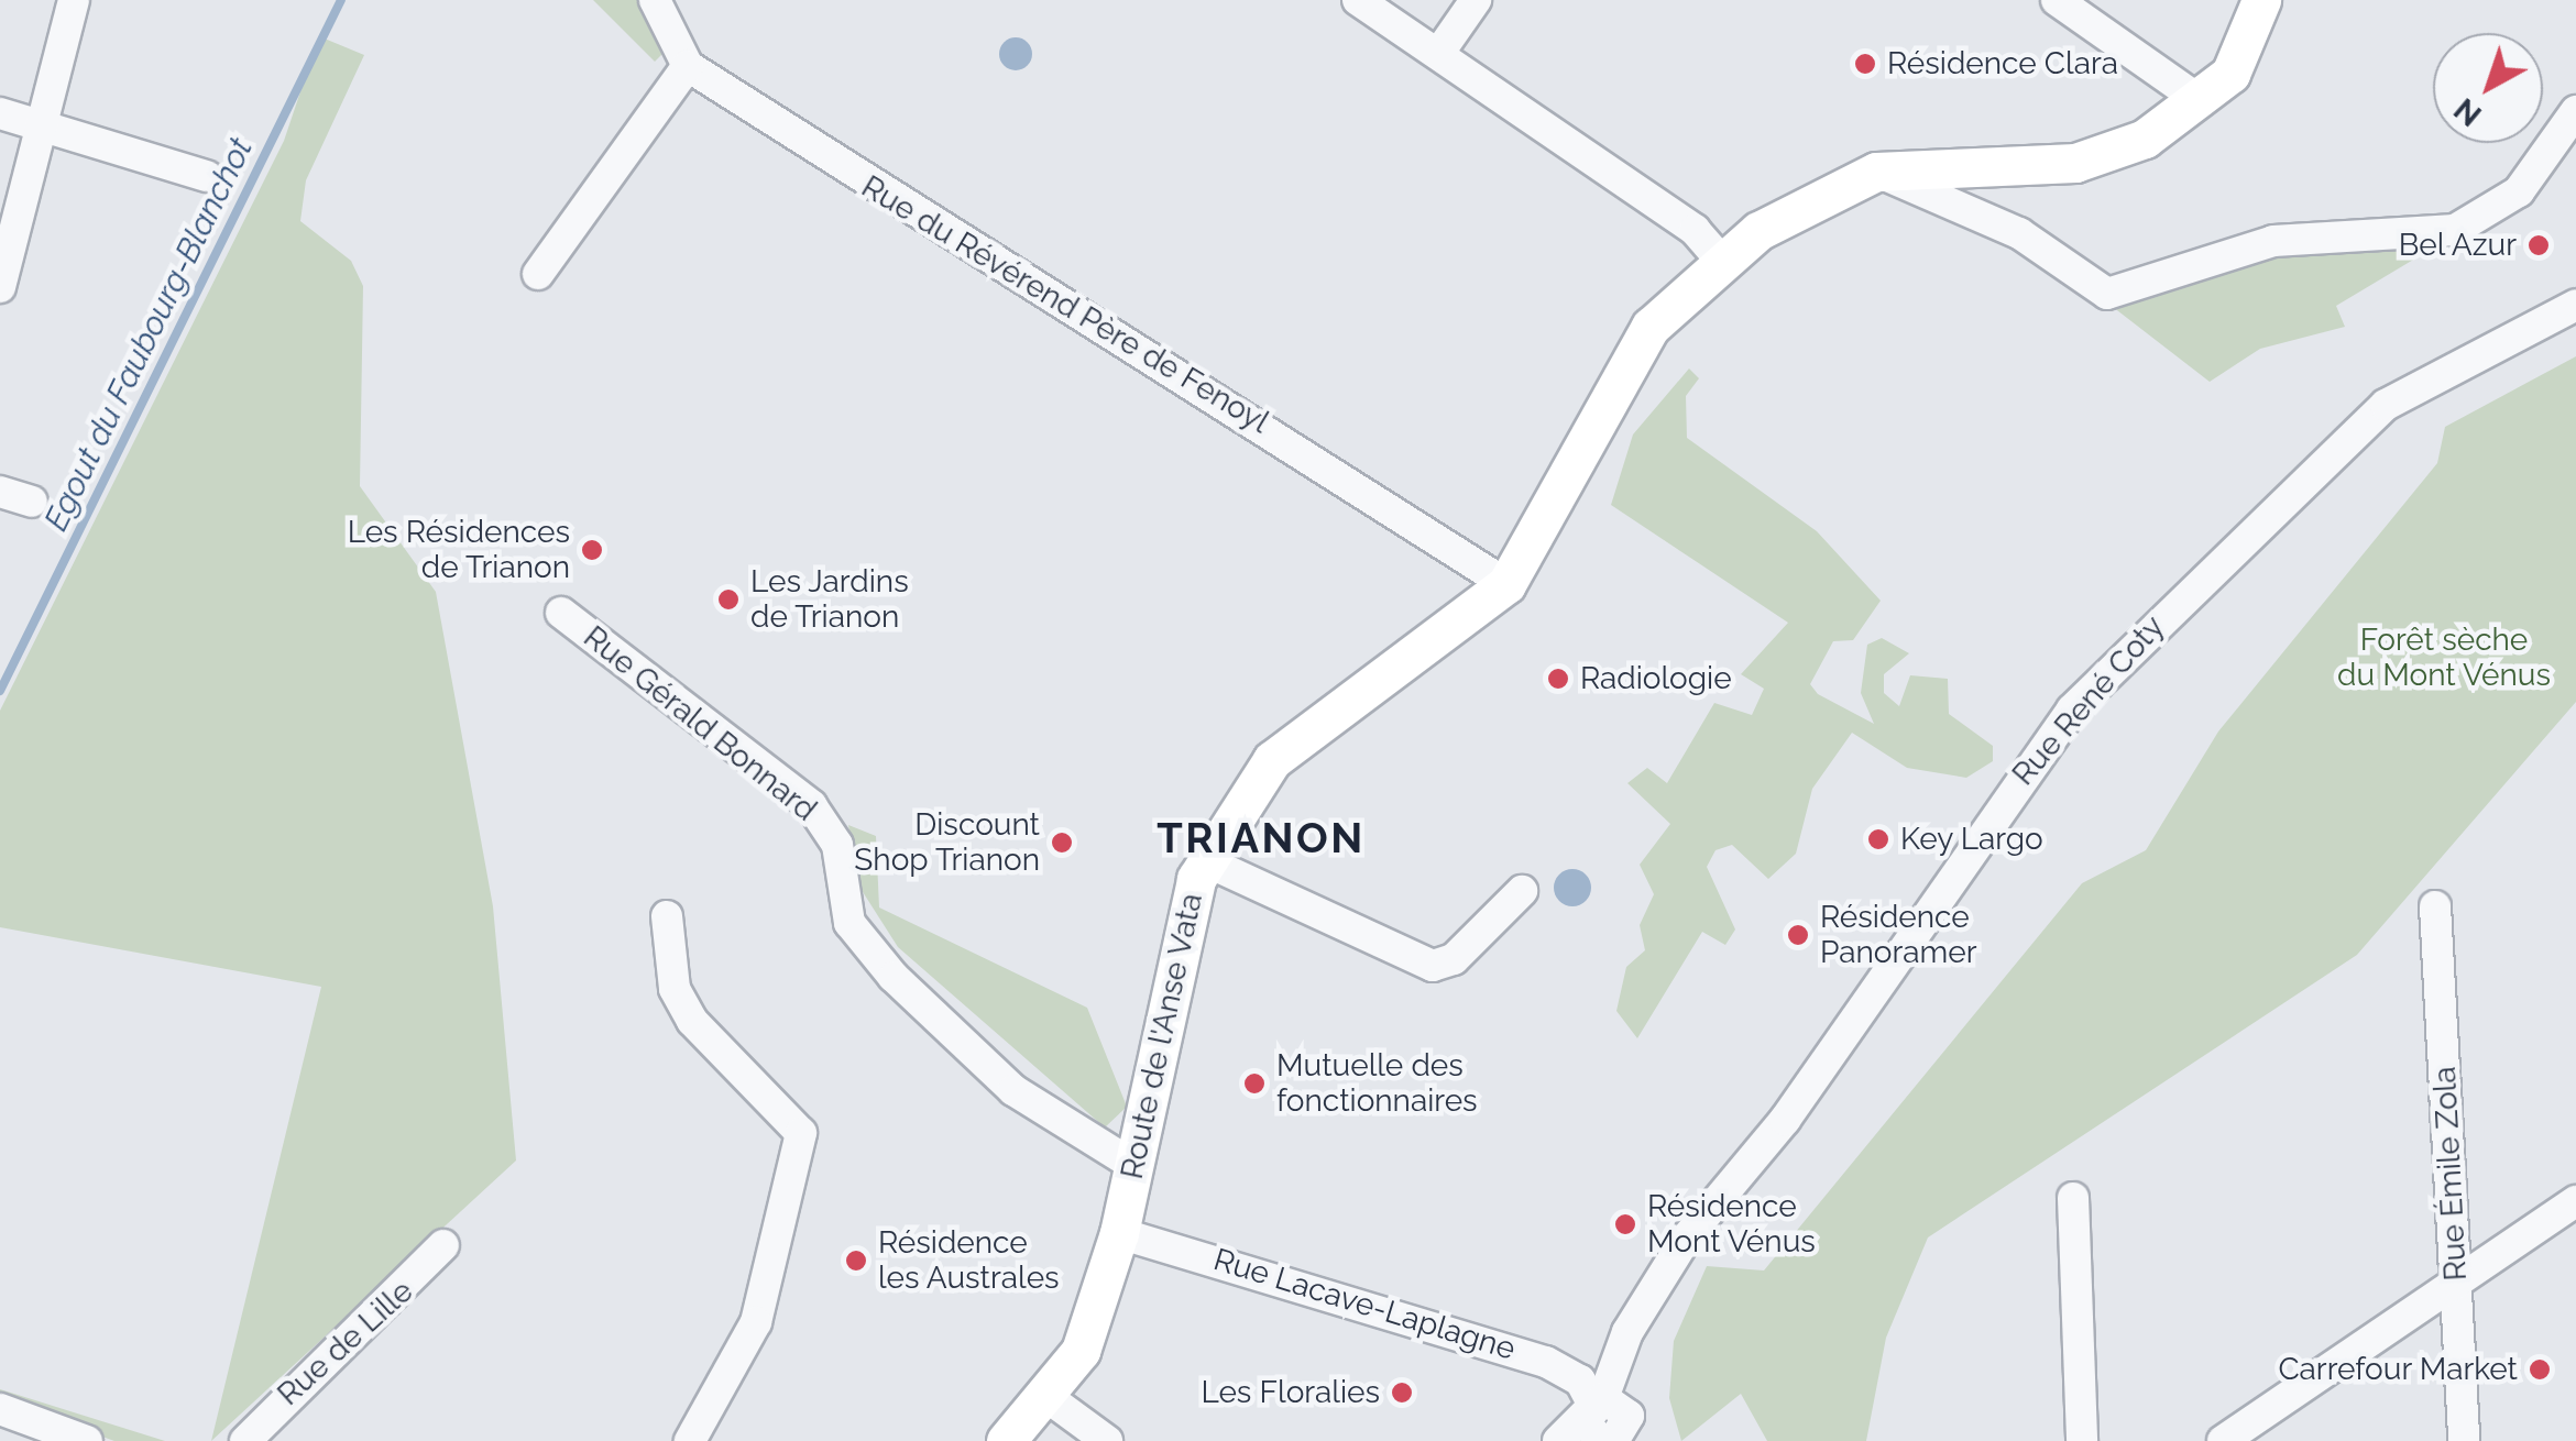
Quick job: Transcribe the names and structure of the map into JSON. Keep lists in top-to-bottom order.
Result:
{
  "streets": {
    "main road": ["Route de l'Anse Vata"],
    "street": [
      "Rue du Révérend Père de Fenoyl",
      "Rue René Coty",
      "Rue Gérald Bonnard",
      "Rue Émile Zola",
      "Rue Lacave-Laplagne",
      "Rue de Lille"
    ]
  },
  "crossings": [
    ["Rue du Révérend Père de Fenoyl", "Route de l'Anse Vata"],
    ["Rue Gérald Bonnard", "Route de l'Anse Vata"],
    ["Route de l'Anse Vata", "Rue Lacave-Laplagne"]
  ],
  "districts": ["TRIANON"],
  "water": ["Egout du Faubourg-Blanchot"],
  "parks": ["Forêt sèche du Mont Vénus"],
  "places": [
    "Résidence Clara",
    "Bel Azur",
    "Les Résidences de Trianon",
    "Les Jardins de Trianon",
    "Radiologie",
    "Key Largo",
    "Discount Shop Trianon",
    "Résidence Panoramer",
    "Mutuelle des fonctionnaires",
    "Résidence Mont Vénus",
    "Résidence les Australes",
    "Carrefour Market",
    "Les Floralies"
  ],
  "north": "bottom left"
}
